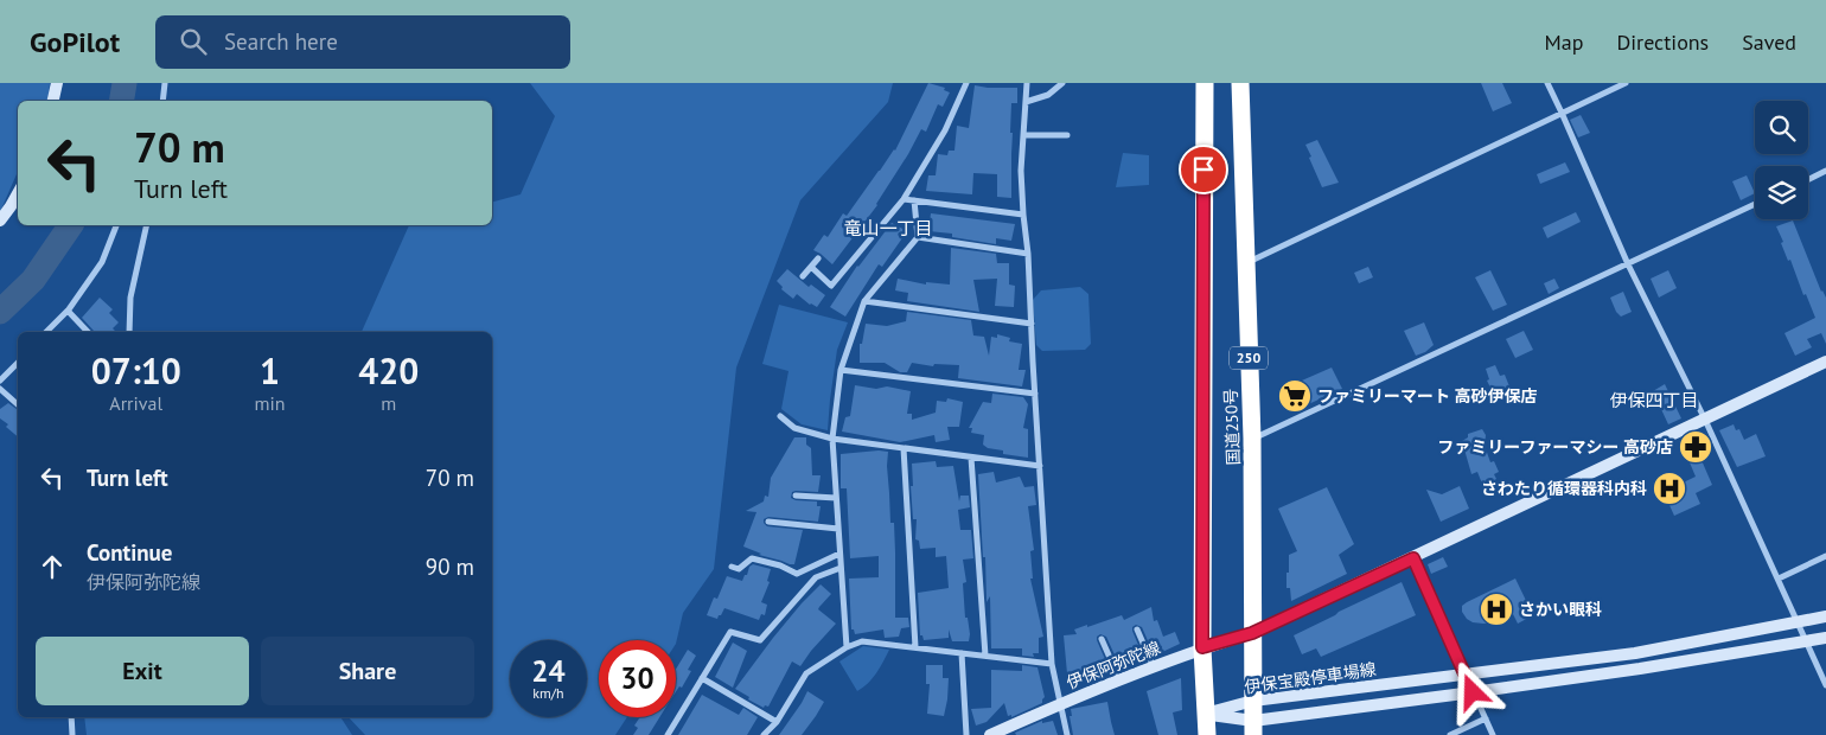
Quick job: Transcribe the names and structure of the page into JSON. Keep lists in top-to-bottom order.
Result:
{
  "streets": {
    "highway": ["250", "国道250号"],
    "main road": ["伊保阿弥陀線", "伊保宝殿停車場線"]
  },
  "crossings": [
    ["国道250号", "伊保阿弥陀線"],
    ["国道250号", "伊保宝殿停車場線"]
  ],
  "districts": ["竜山一丁目", "伊保四丁目"],
  "places": {
    "supermarket": ["ファミリーマート 高砂伊保店"],
    "pharmacy": ["ファミリーファーマシー 高砂店"],
    "hospital": ["さわたり循環器科内科", "さかい眼科"]
  },
  "page": {
    "header": "GoPilot",
    "search": "Search here",
    "nav": ["Map", "Directions", "Saved"],
    "turn": ["70 m", "Turn left"],
    "eta": [
      "07:10",
      "Arrival",
      "1",
      "min",
      "420",
      "m"
    ],
    "list": [
      {
        "name": "Turn left",
        "value": "70 m"
      },
      {
        "name": "Continue",
        "note": "伊保阿弥陀線",
        "value": "90 m"
      }
    ],
    "buttons": ["Exit", "Share"],
    "speed": "24 km/h",
    "limit": "30"
  }
}
